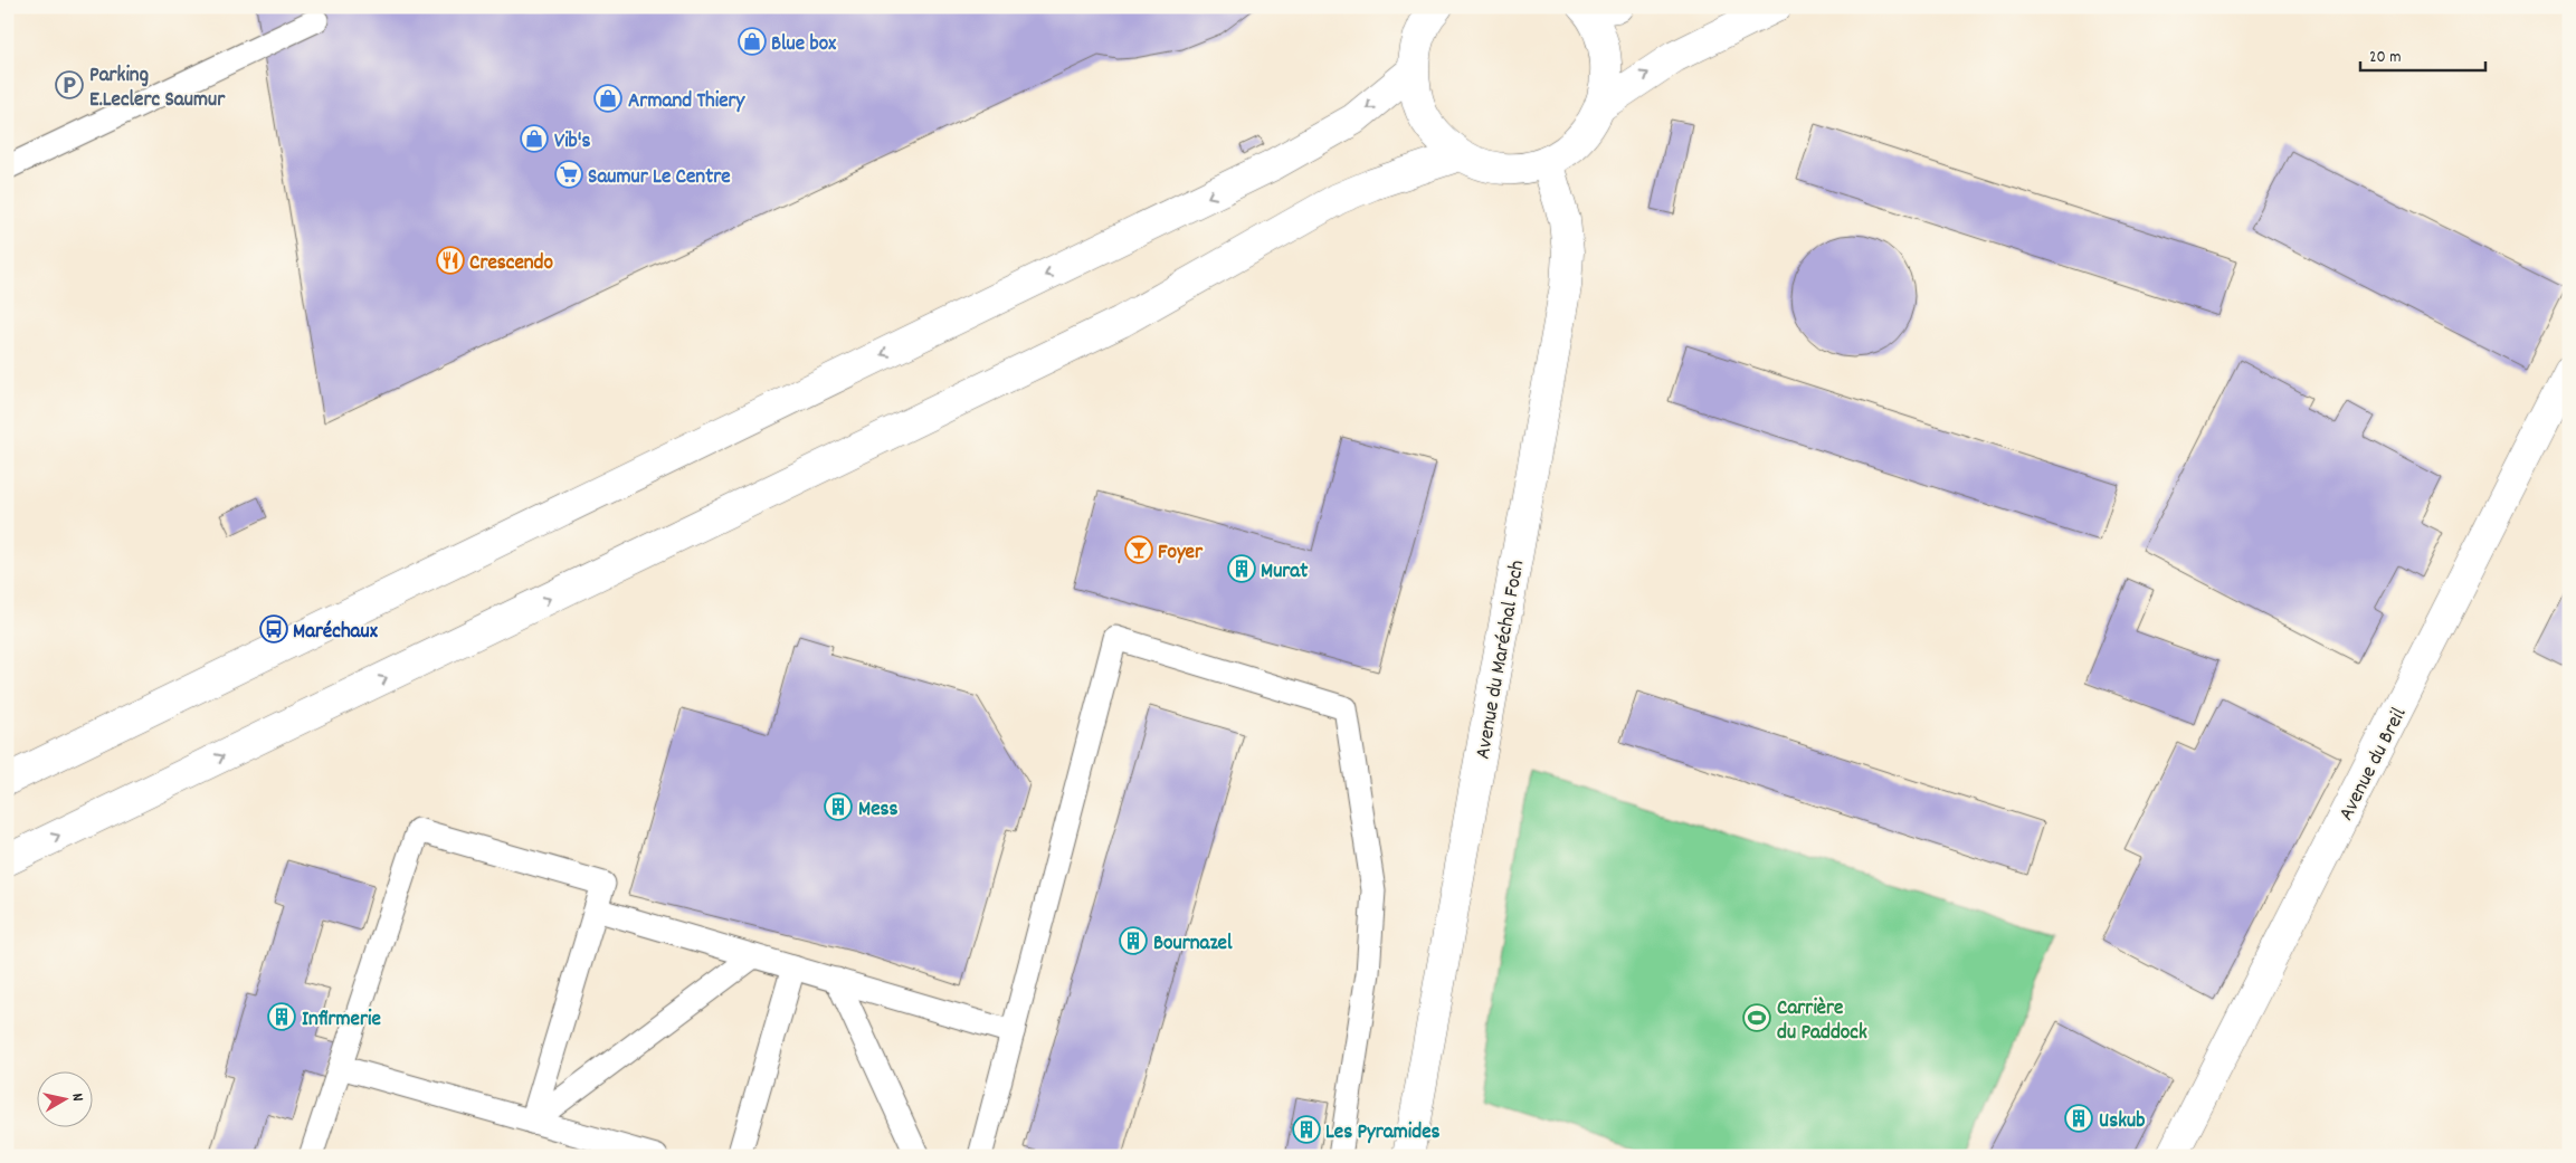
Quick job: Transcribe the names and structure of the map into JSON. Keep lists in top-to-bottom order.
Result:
{
  "streets": {
    "main road": ["Avenue du Maréchal Foch", "Avenue du Breil"]
  },
  "places": {
    "shop": ["Blue box", "Armand Thiery", "Vib's"],
    "parking": ["Parking E.Leclerc Saumur"],
    "supermarket": ["Saumur Le Centre"],
    "restaurant": ["Crescendo"],
    "bar": ["Foyer"],
    "building": [
      "Murat",
      "Mess",
      "Bournazel",
      "Infirmerie",
      "Uskub",
      "Les Pyramides"
    ],
    "bus stop": ["Maréchaux"],
    "sports": ["Carrière du Paddock"]
  },
  "scale_bar": "20 m",
  "north": "right"
}
